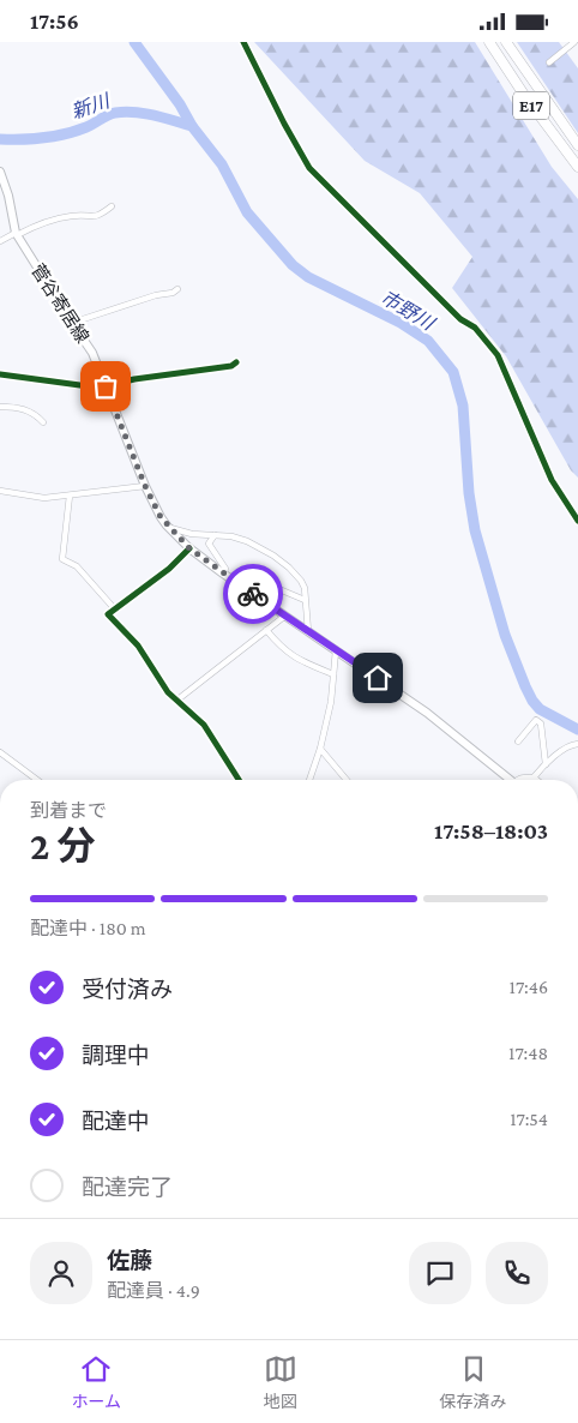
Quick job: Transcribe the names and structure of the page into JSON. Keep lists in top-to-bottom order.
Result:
{
  "streets": {
    "highway": ["E17"],
    "main road": ["菅谷寄居線"]
  },
  "water": ["新川", "市野川"],
  "page": {
    "status": "17:56",
    "heading": ["2 分", "到着まで", "17:58–18:03"],
    "panel": ["佐藤", "配達員 · 4.9"],
    "bar": "配達中 · 180 m",
    "list": [
      ["受付済み", "17:46"],
      ["調理中", "17:48"],
      ["配達中", "17:54"],
      "配達完了"
    ],
    "tabs": ["ホーム", "地図", "保存済み"]
  }
}
